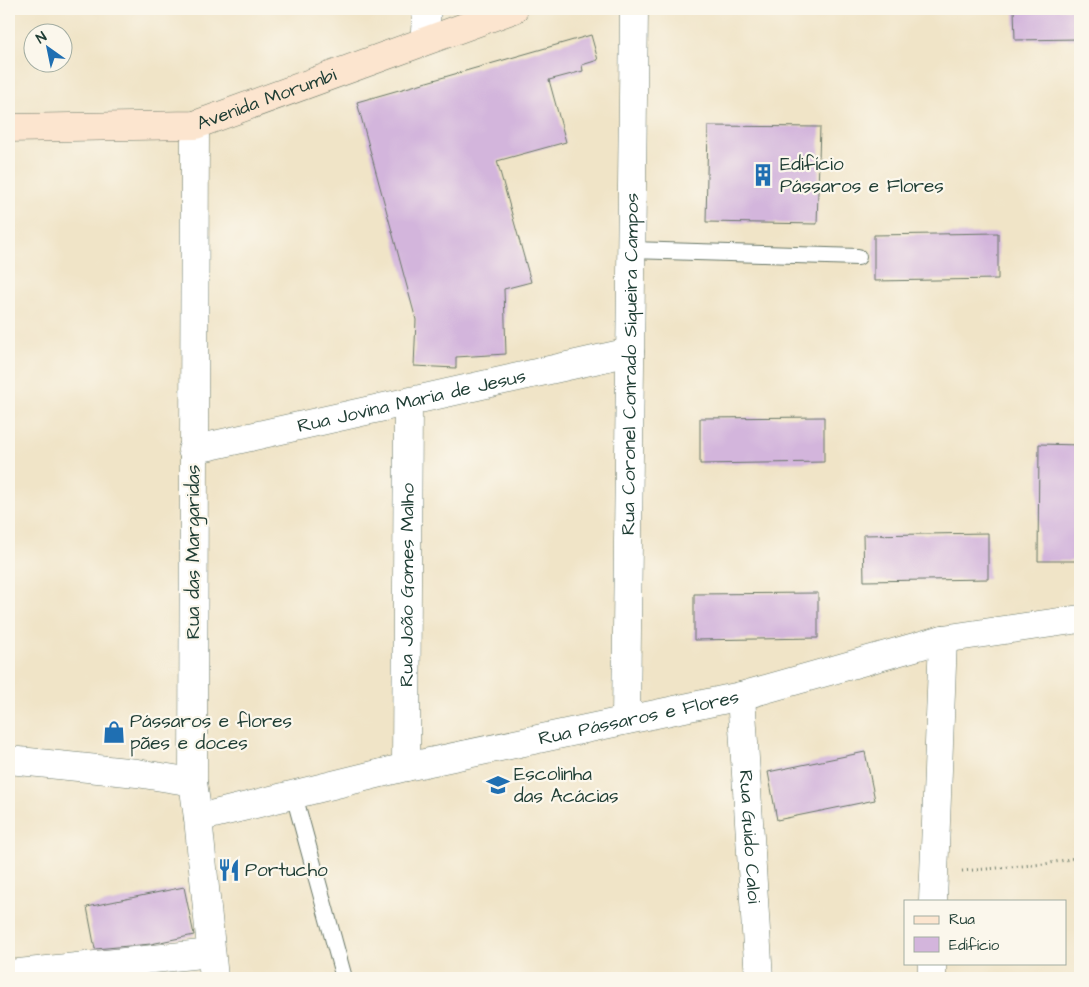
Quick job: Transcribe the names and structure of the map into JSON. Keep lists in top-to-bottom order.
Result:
{
  "streets": {
    "street": [
      "Avenida Morumbi",
      "Rua Coronel Conrado Siqueira Campos",
      "Rua Jovina Maria de Jesus",
      "Rua das Margaridas",
      "Rua João Gomes Malho",
      "Rua Pássaros e Flores",
      "Rua Guido Caloi"
    ]
  },
  "crossings": [
    ["Avenida Morumbi", "Rua das Margaridas"],
    ["Rua Coronel Conrado Siqueira Campos", "Rua Jovina Maria de Jesus"],
    ["Rua Coronel Conrado Siqueira Campos", "Rua Pássaros e Flores"],
    ["Rua Jovina Maria de Jesus", "Rua das Margaridas"],
    ["Rua Jovina Maria de Jesus", "Rua João Gomes Malho"],
    ["Rua das Margaridas", "Rua Pássaros e Flores"],
    ["Rua João Gomes Malho", "Rua Pássaros e Flores"],
    ["Rua Pássaros e Flores", "Rua Guido Caloi"]
  ],
  "places": {
    "building": ["Edifício Pássaros e Flores"],
    "shop": ["Pássaros e flores pães e doces"],
    "school or university": ["Escolinha das Acácias"],
    "restaurant": ["Portucho"]
  },
  "legend": ["Rua", "Edifício"],
  "north": "top left"
}
